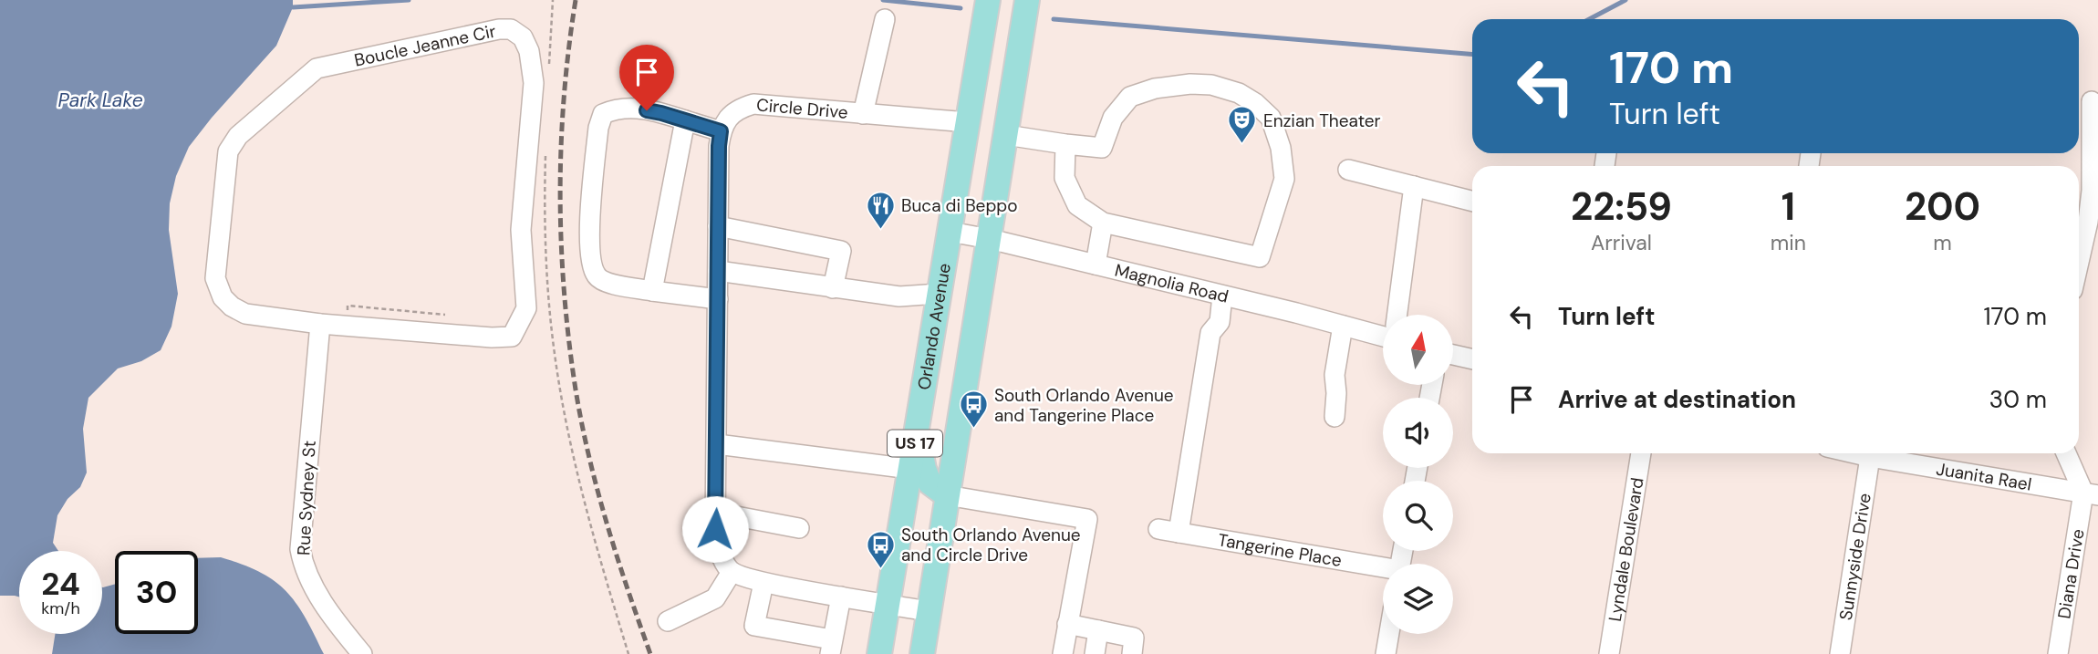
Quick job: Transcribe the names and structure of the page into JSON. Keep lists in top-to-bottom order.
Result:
{
  "streets": {
    "main road": ["Orlando Avenue", "US 17"],
    "street": [
      "Boucle Jeanne Cir",
      "Circle Drive",
      "Magnolia Road",
      "Juanita Rael",
      "Rue Sydney St",
      "Tangerine Place",
      "Lyndale Boulevard",
      "Sunnyside Drive",
      "Diana Drive"
    ]
  },
  "crossings": [
    ["Boucle Jeanne Cir", "Rue Sydney St"],
    ["Circle Drive", "Orlando Avenue"],
    ["Magnolia Road", "Orlando Avenue"],
    ["Magnolia Road", "US 17"],
    ["Juanita Rael", "Sunnyside Drive"],
    ["Juanita Rael", "Diana Drive"]
  ],
  "water": ["Park Lake"],
  "places": {
    "theatre": ["Enzian Theater"],
    "restaurant": ["Buca di Beppo"],
    "bus stop": ["South Orlando Avenue and Tangerine Place", "South Orlando Avenue and Circle Drive"]
  },
  "north": "top",
  "page": {
    "turn": ["170 m", "Turn left"],
    "eta": [
      "22:59",
      "Arrival",
      "1",
      "min",
      "200",
      "m"
    ],
    "list": [
      {
        "name": "Turn left",
        "value": "170 m"
      },
      {
        "name": "Arrive at destination",
        "value": "30 m"
      }
    ],
    "speed": "24 km/h",
    "limit": "30"
  }
}
